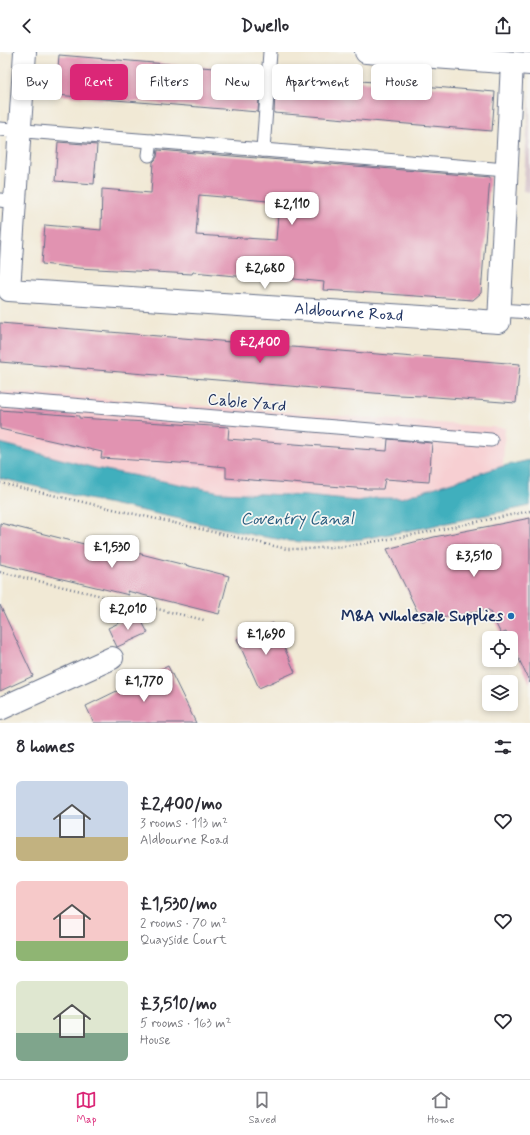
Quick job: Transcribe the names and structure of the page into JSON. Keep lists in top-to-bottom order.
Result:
{
  "streets": {
    "street": ["Aldbourne Road"],
    "lane": ["Cable Yard"]
  },
  "water": ["Coventry Canal"],
  "places": ["M&A Wholesale Supplies"],
  "page": {
    "header": "Dwello",
    "chip": [
      "Buy",
      "Rent",
      "Filters",
      "New",
      "Apartment",
      "House"
    ],
    "price": [
      "£2,110",
      "£2,680",
      "£2,400",
      "£1,530",
      "£3,510",
      "£2,010",
      "£1,690",
      "£1,770"
    ],
    "heading": "8 homes",
    "list": [
      {
        "name": "£2,400/mo",
        "note": "3 rooms · 113 m² · Aldbourne Road"
      },
      {
        "name": "£1,530/mo",
        "note": "2 rooms · 70 m² · Quayside Court"
      },
      {
        "name": "£3,510/mo",
        "note": "5 rooms · 163 m² · House"
      }
    ],
    "tabs": ["Map", "Saved", "Home"]
  }
}
